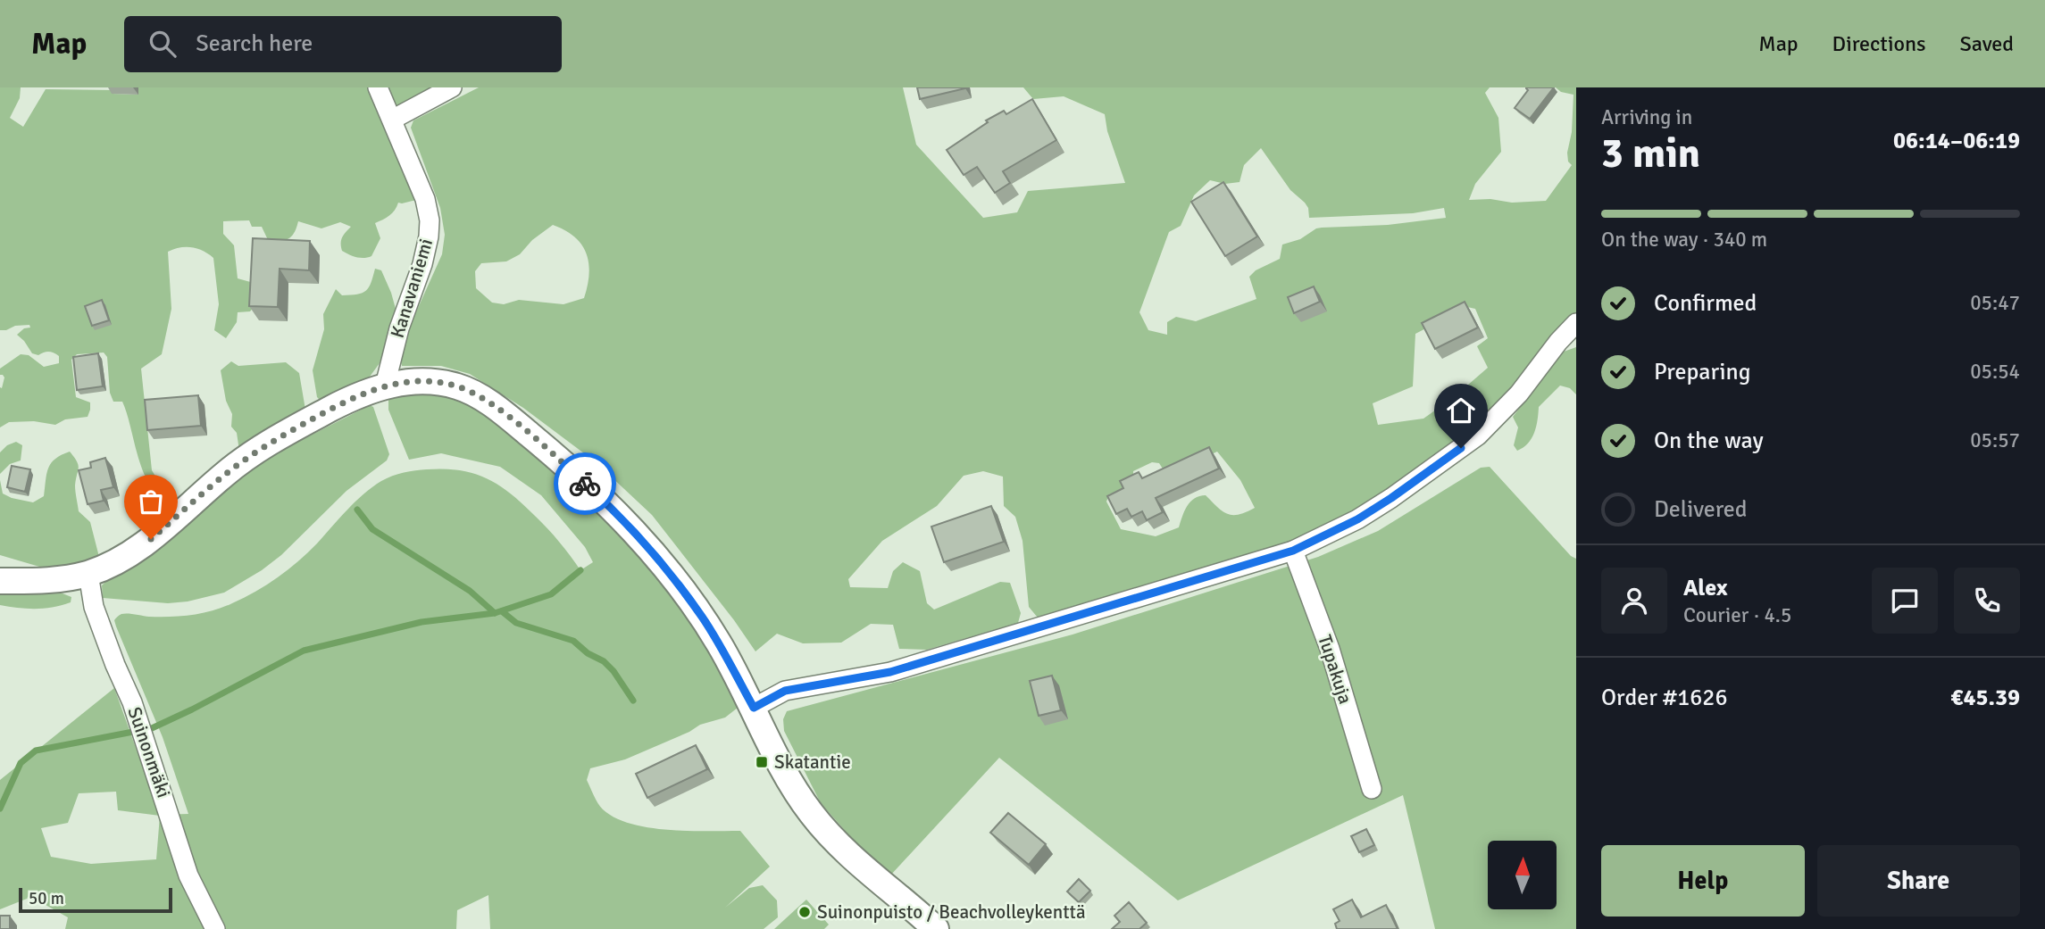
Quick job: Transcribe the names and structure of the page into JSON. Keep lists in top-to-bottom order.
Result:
{
  "streets": {
    "street": ["Kanavaniemi", "Tupakuja", "Suinonmäki"]
  },
  "places": {
    "transit": ["Skatantie"],
    "other": ["Suinonpuisto / Beachvolleykenttä"]
  },
  "scale_bar": "50 m",
  "north": "top",
  "page": {
    "header": "Map",
    "search": "Search here",
    "nav": ["Map", "Directions", "Saved"],
    "heading": ["3 min", "Arriving in", "06:14–06:19"],
    "panel": [
      "Alex",
      "Courier · 4.5",
      "Order #1626",
      "€45.39"
    ],
    "bar": "On the way · 340 m",
    "list": [
      ["Confirmed", "05:47"],
      ["Preparing", "05:54"],
      ["On the way", "05:57"],
      "Delivered"
    ],
    "buttons": ["Help", "Share"],
    "scale": "50 m"
  }
}
